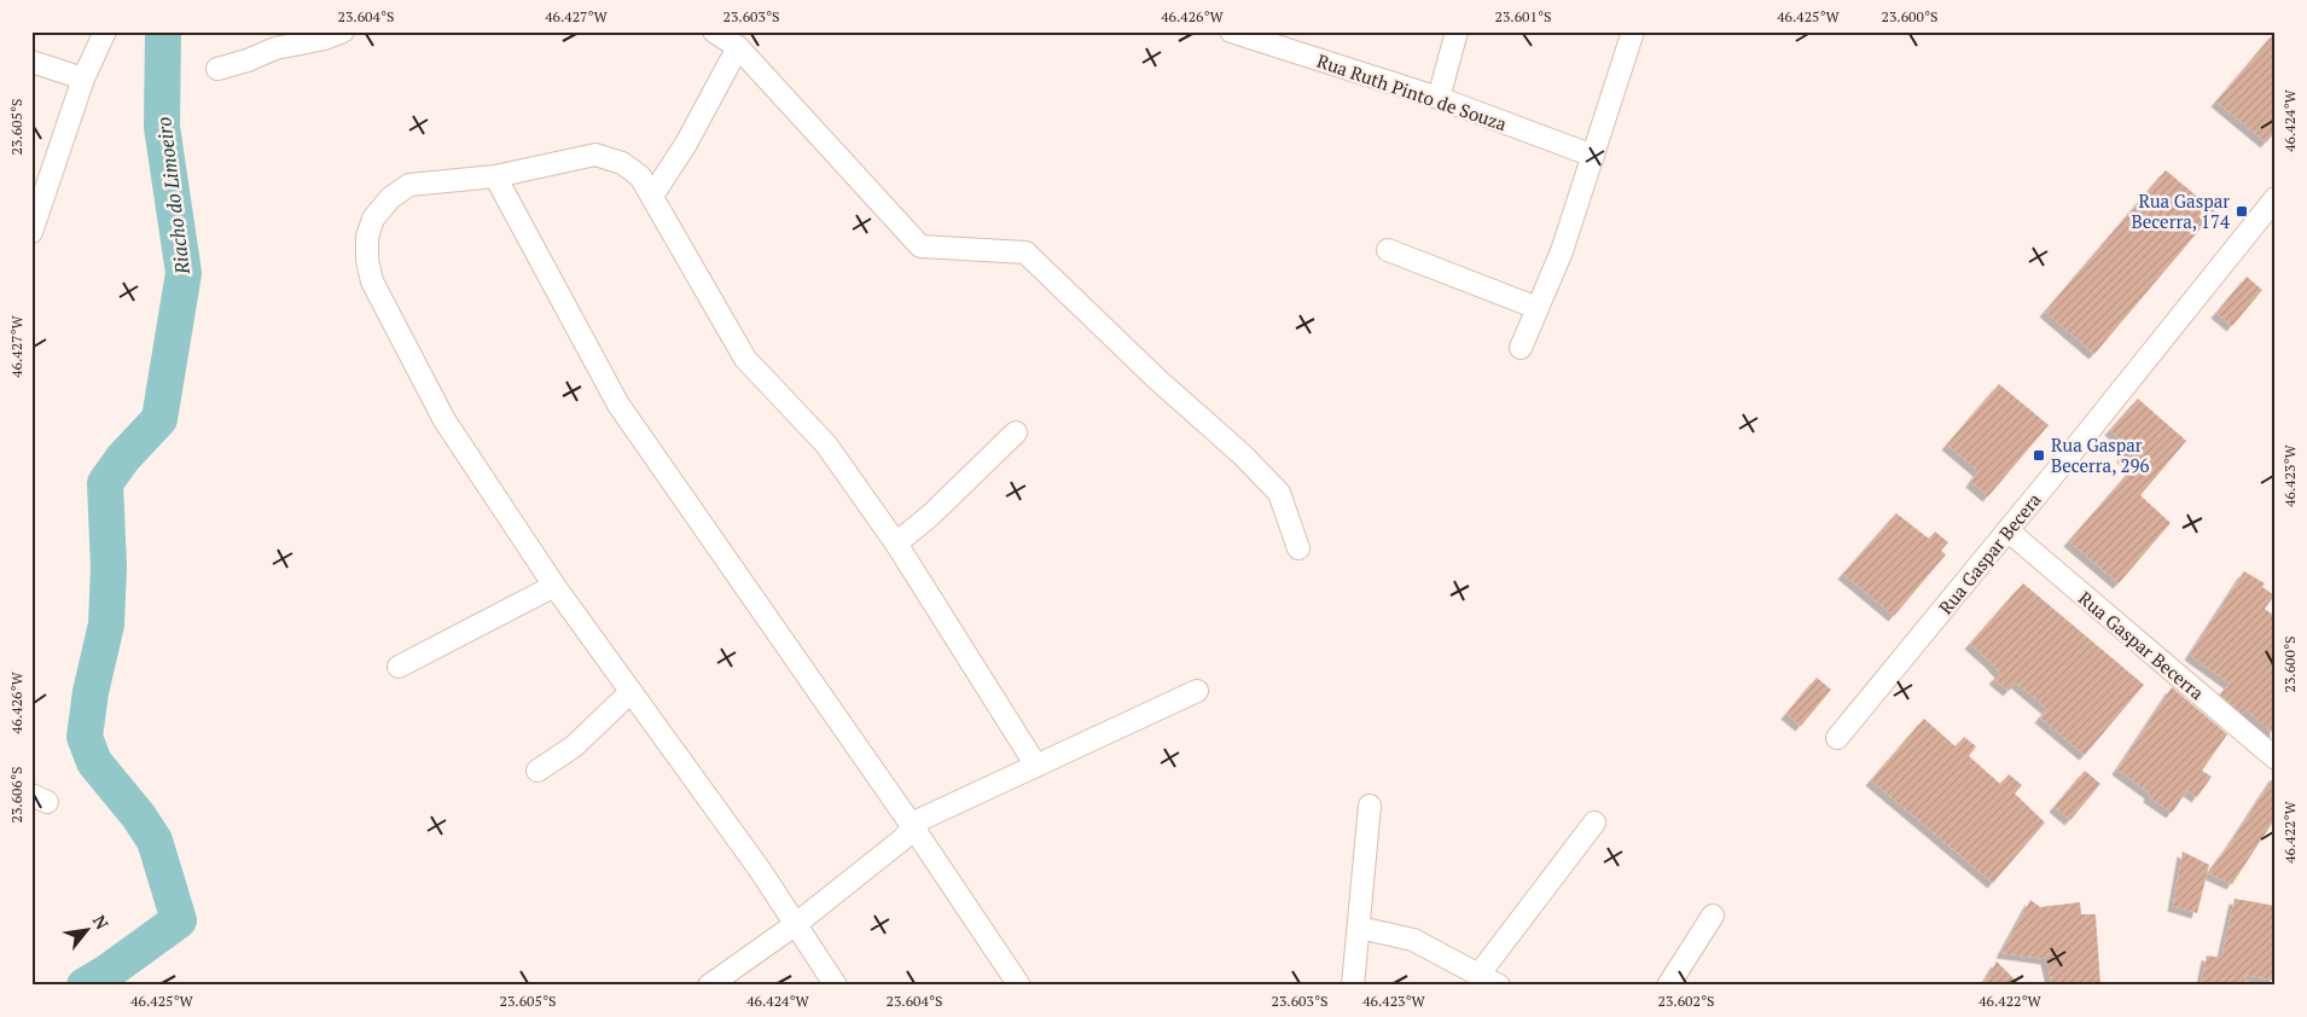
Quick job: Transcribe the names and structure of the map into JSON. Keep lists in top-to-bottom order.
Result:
{
  "streets": {
    "street": ["Rua Ruth Pinto de Souza", "Rua Gaspar Becera", "Rua Gaspar Becerra"]
  },
  "crossings": [
    ["Rua Gaspar Becera", "Rua Gaspar Becerra"]
  ],
  "water": ["Riacho do Limoeiro"],
  "places": {
    "transit": ["Rua Gaspar Becerra, 174", "Rua Gaspar Becerra, 296"]
  },
  "north": "top right",
  "coordinates": [
    "23.604°S",
    "46.427°W",
    "23.603°S",
    "46.426°W",
    "23.601°S",
    "46.425°W",
    "23.600°S",
    "46.424°W",
    "23.605°S",
    "46.423°W",
    "23.606°S",
    "46.422°W",
    "23.602°S"
  ]
}
